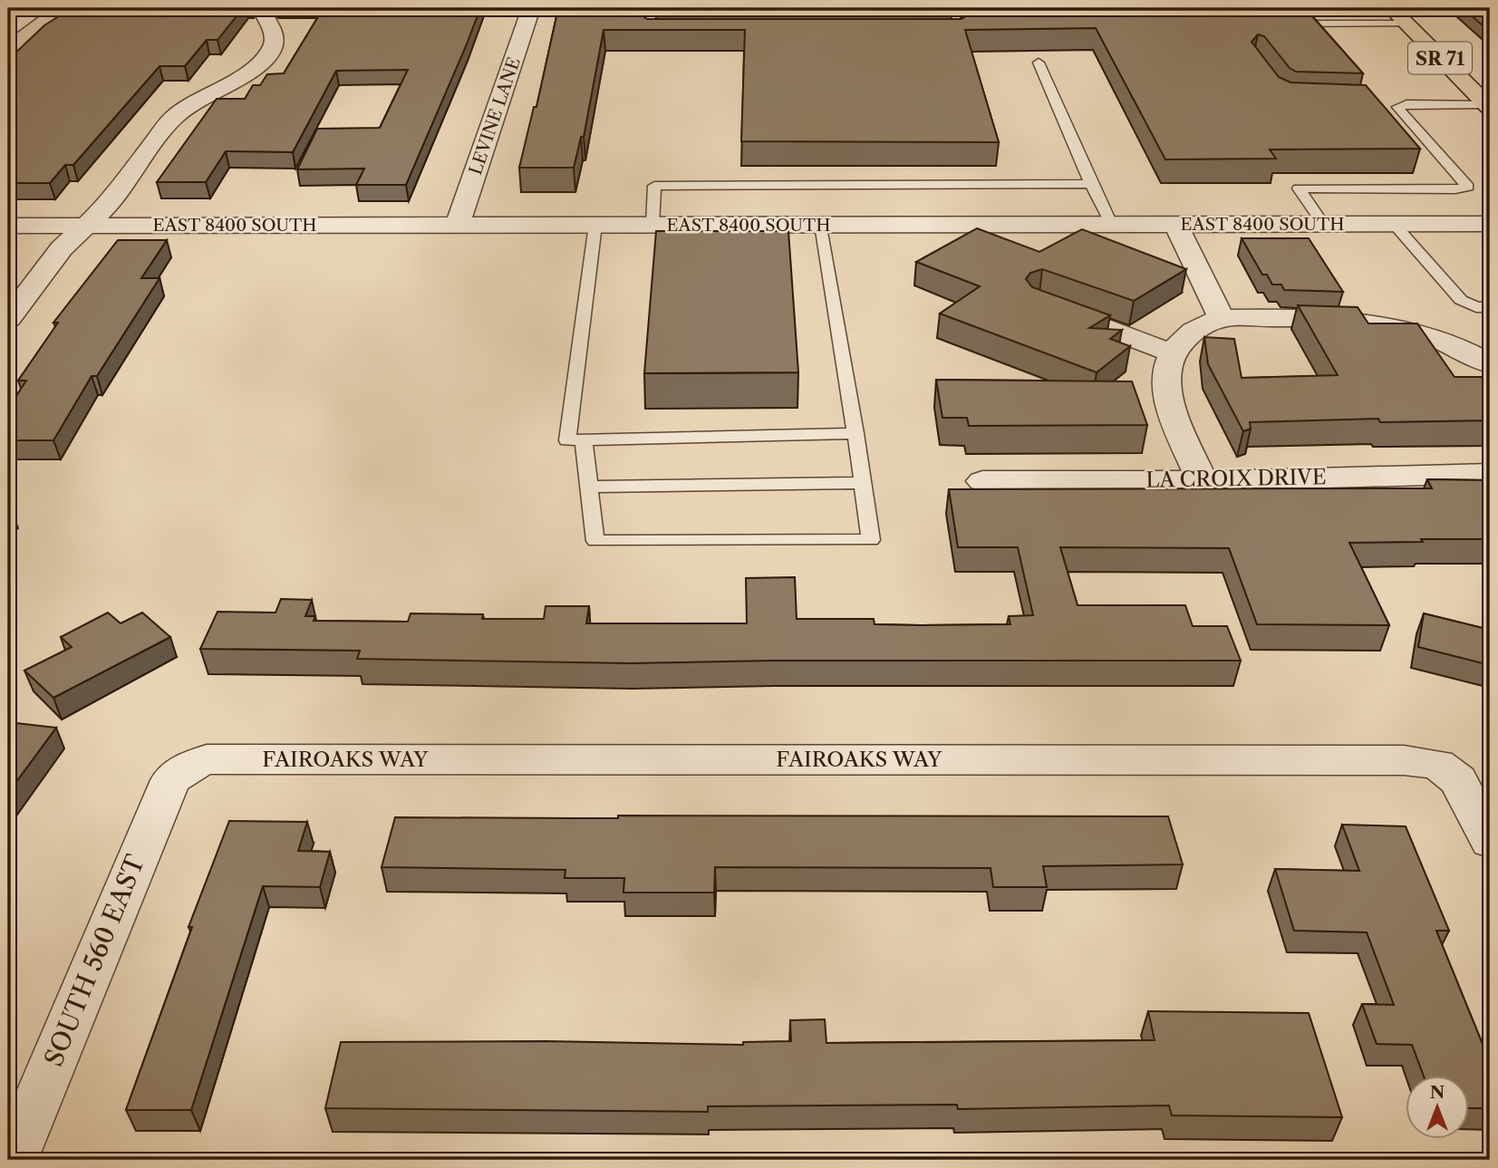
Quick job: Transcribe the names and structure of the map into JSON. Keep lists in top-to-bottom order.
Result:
{
  "streets": {
    "main road": ["SR 71"],
    "street": [
      "LEVINE LANE",
      "EAST 8400 SOUTH",
      "LA CROIX DRIVE",
      "FAIROAKS WAY",
      "SOUTH 560 EAST"
    ]
  },
  "crossings": [
    ["LEVINE LANE", "EAST 8400 SOUTH"],
    ["FAIROAKS WAY", "SOUTH 560 EAST"]
  ],
  "north": "top"
}
